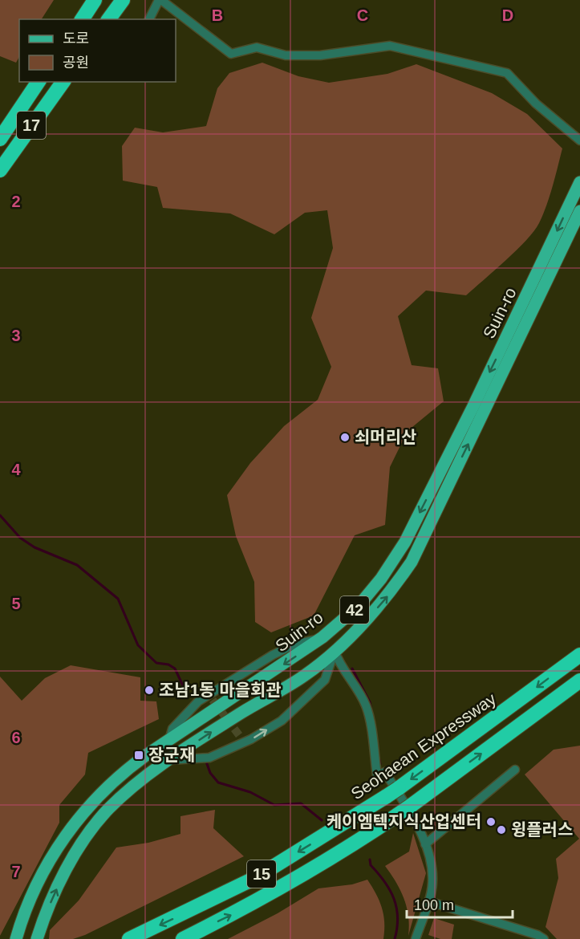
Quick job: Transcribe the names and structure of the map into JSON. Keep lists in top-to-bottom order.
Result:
{
  "streets": {
    "highway": ["17", "Seohaean Expressway", "15"],
    "main road": ["Suin-ro", "42"]
  },
  "places": {
    "other": [
      "쇠머리산",
      "조남1동 마을회관",
      "케이엠텍지식산업센터",
      "윙플러스"
    ],
    "transit": ["장군재"]
  },
  "legend": ["도로", "공원"],
  "scale_bar": "100 m",
  "grid": {
    "columns": ["B", "C", "D"],
    "rows": [
      "2",
      "3",
      "4",
      "5",
      "6",
      "7"
    ]
  }
}
